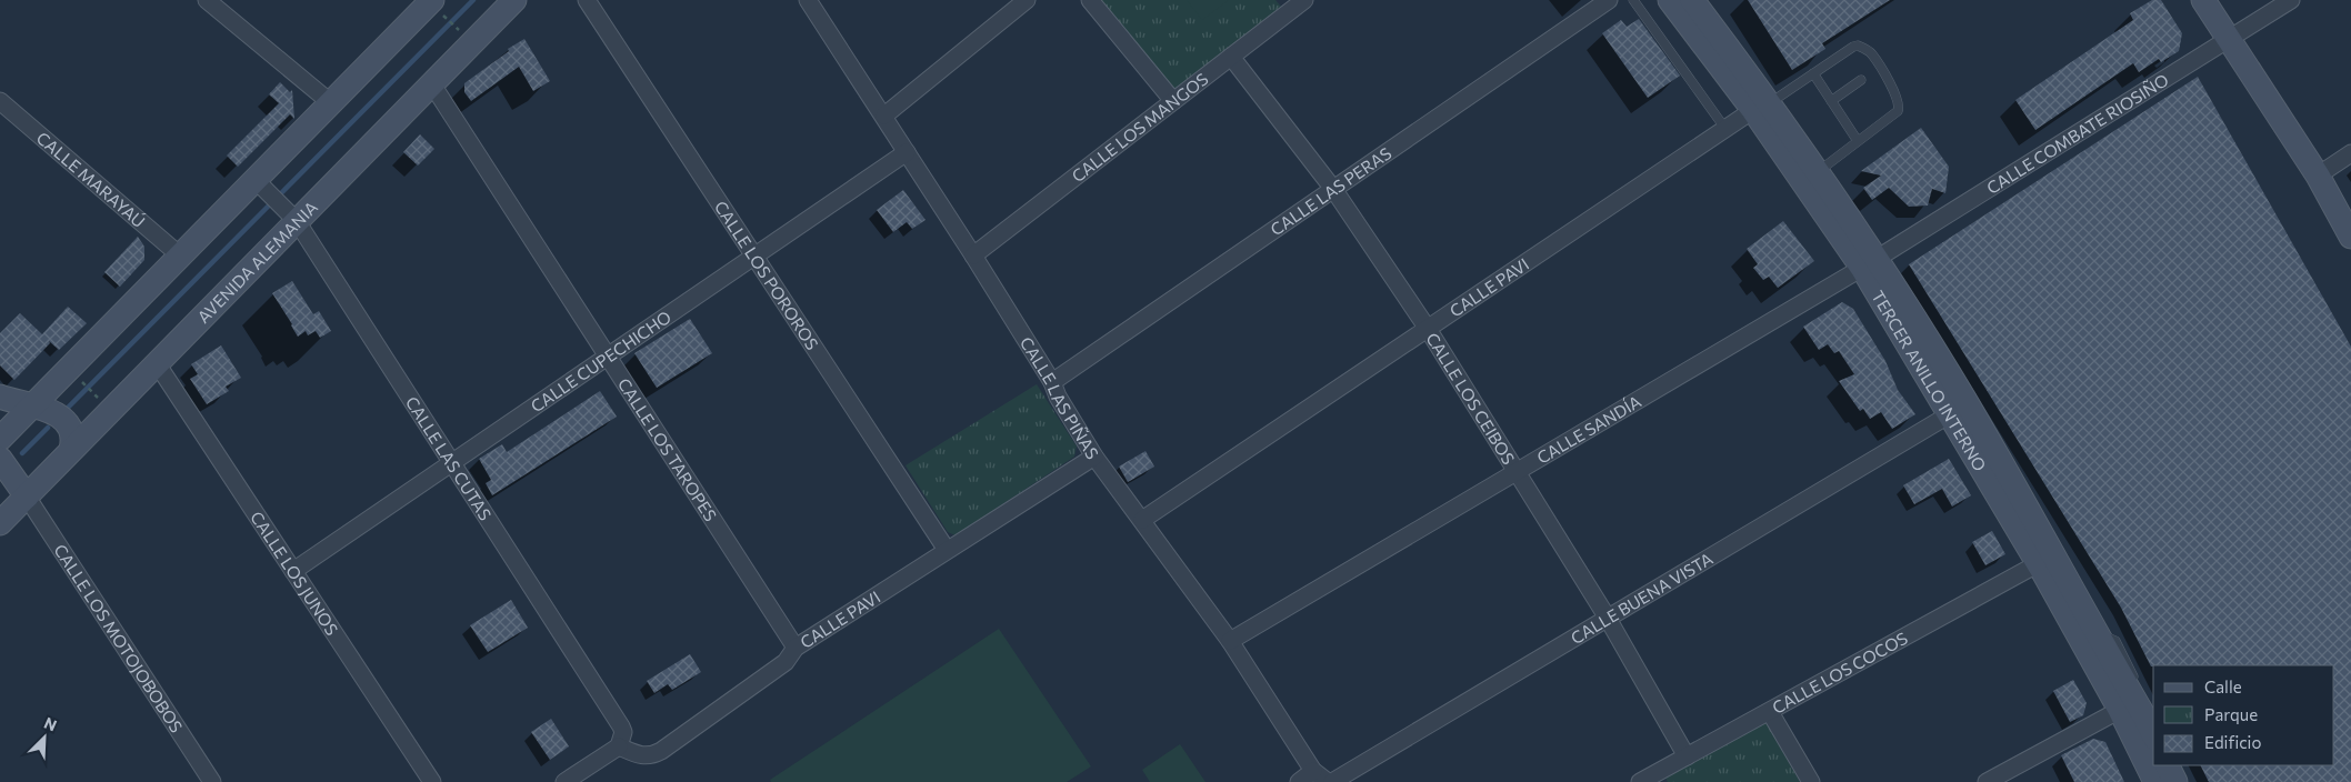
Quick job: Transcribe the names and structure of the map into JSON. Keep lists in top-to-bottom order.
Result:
{
  "streets": {
    "main road": ["AVENIDA ALEMANIA", "TERCER ANILLO INTERNO"],
    "street": [
      "CALLE LOS MANGOS",
      "CALLE COMBATE RIOSIÑO",
      "CALLE MARAYAÚ",
      "CALLE LAS PERAS",
      "CALLE LOS POROROS",
      "CALLE PAVI",
      "CALLE CUPECHICHO",
      "CALLE LAS PIÑAS",
      "CALLE LOS CEIBOS",
      "CALLE SANDÍA",
      "CALLE LOS TAROPES",
      "CALLE LAS CUTAS",
      "CALLE LOS JUNOS",
      "CALLE BUENA VISTA",
      "CALLE LOS MOTOJOBOBOS",
      "CALLE LOS COCOS"
    ]
  },
  "crossings": [
    ["CALLE LOS MANGOS", "CALLE LAS PIÑAS"],
    ["CALLE LOS MANGOS", "CALLE LOS CEIBOS"],
    ["CALLE COMBATE RIOSIÑO", "TERCER ANILLO INTERNO"],
    ["CALLE COMBATE RIOSIÑO", "CALLE SANDÍA"],
    ["CALLE LAS PERAS", "CALLE LAS PIÑAS"],
    ["CALLE LAS PERAS", "CALLE LOS CEIBOS"],
    ["AVENIDA ALEMANIA", "CALLE LOS TAROPES"],
    ["AVENIDA ALEMANIA", "CALLE LAS CUTAS"],
    ["AVENIDA ALEMANIA", "CALLE LOS JUNOS"],
    ["AVENIDA ALEMANIA", "CALLE LOS MOTOJOBOBOS"],
    ["CALLE LOS POROROS", "CALLE PAVI"],
    ["CALLE LOS POROROS", "CALLE CUPECHICHO"],
    ["CALLE PAVI", "TERCER ANILLO INTERNO"],
    ["CALLE PAVI", "CALLE LAS PIÑAS"],
    ["CALLE PAVI", "CALLE LOS CEIBOS"],
    ["CALLE PAVI", "CALLE LOS TAROPES"],
    ["CALLE PAVI", "CALLE LAS CUTAS"],
    ["CALLE CUPECHICHO", "CALLE LAS PIÑAS"],
    ["CALLE CUPECHICHO", "CALLE LOS TAROPES"],
    ["CALLE CUPECHICHO", "CALLE LAS CUTAS"],
    ["CALLE CUPECHICHO", "CALLE LOS JUNOS"],
    ["TERCER ANILLO INTERNO", "CALLE SANDÍA"],
    ["TERCER ANILLO INTERNO", "CALLE BUENA VISTA"],
    ["TERCER ANILLO INTERNO", "CALLE LOS COCOS"],
    ["CALLE LAS PIÑAS", "CALLE SANDÍA"],
    ["CALLE LOS CEIBOS", "CALLE SANDÍA"],
    ["CALLE LOS CEIBOS", "CALLE BUENA VISTA"],
    ["CALLE LOS CEIBOS", "CALLE LOS COCOS"]
  ],
  "legend": ["Calle", "Parque", "Edificio"],
  "north": "top right"
}
